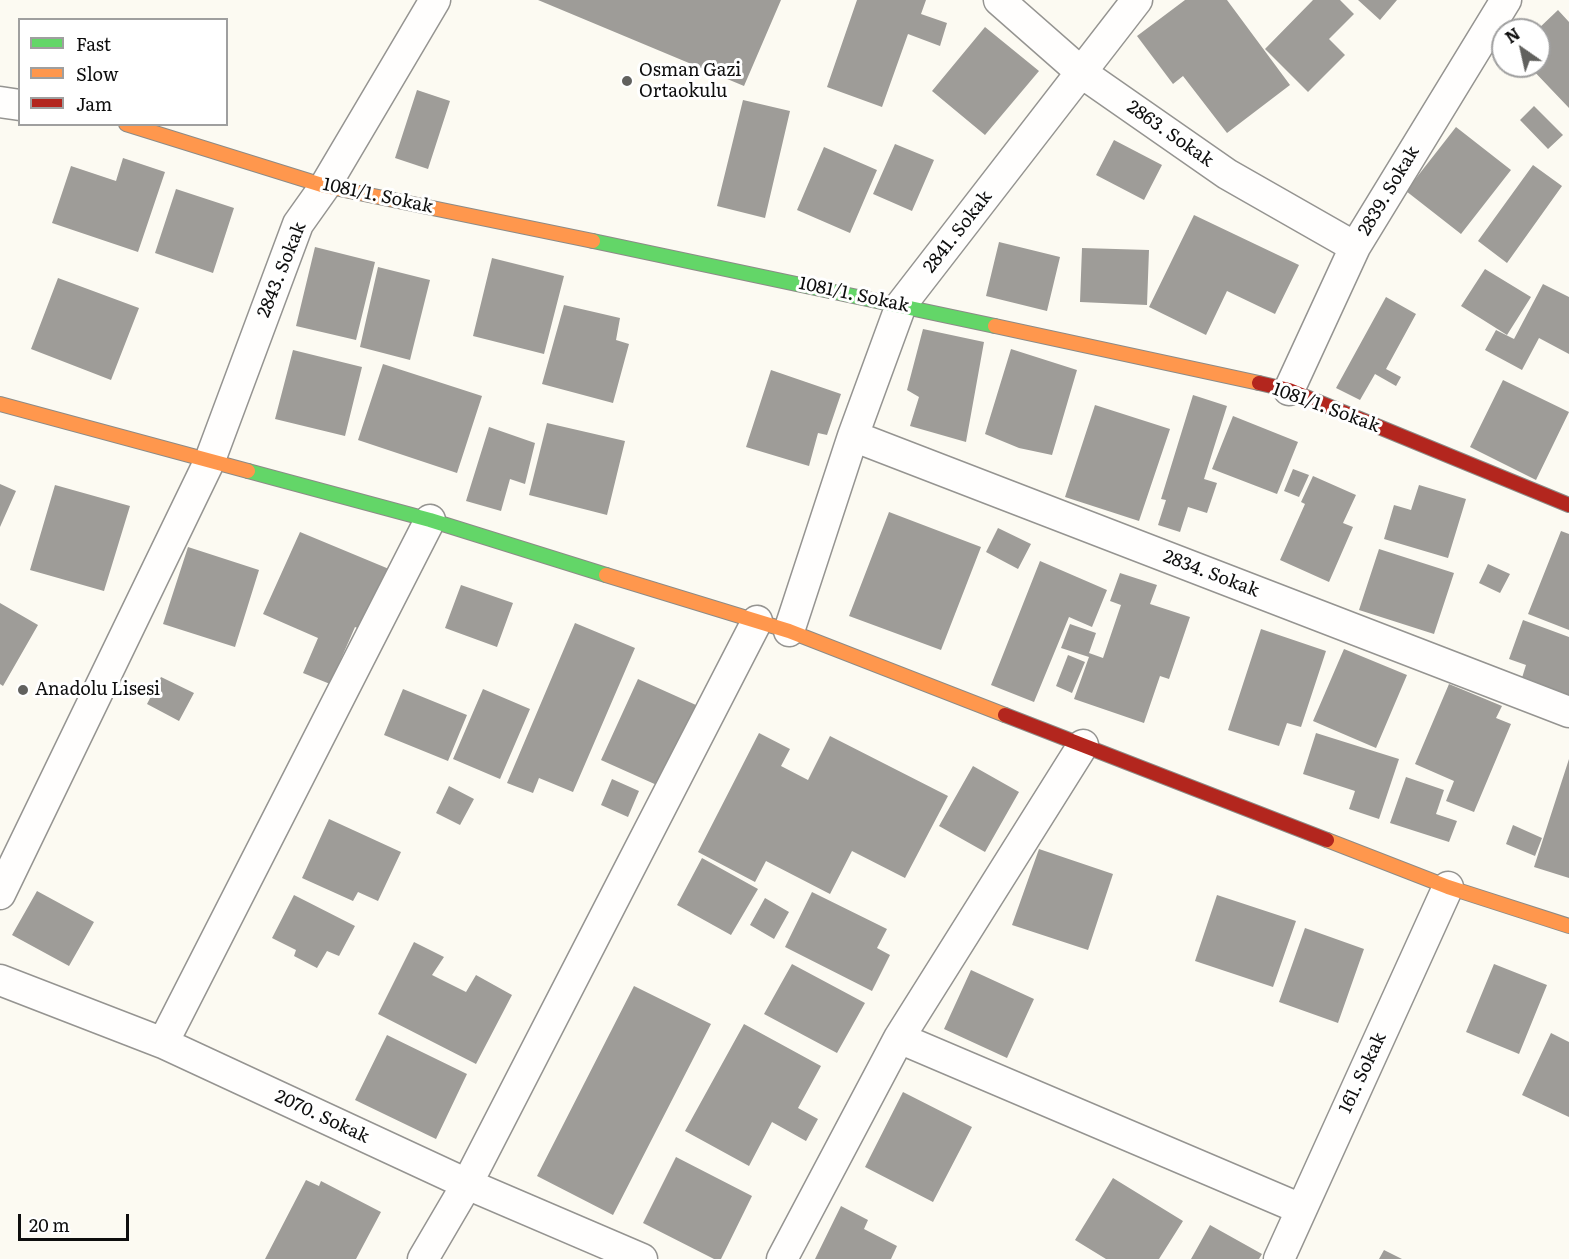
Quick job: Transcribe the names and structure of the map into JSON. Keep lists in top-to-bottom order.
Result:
{
  "streets": {
    "street": [
      "2863. Sokak",
      "2839. Sokak",
      "1081/1. Sokak",
      "2841. Sokak",
      "2843. Sokak",
      "2834. Sokak",
      "161. Sokak",
      "2070. Sokak"
    ]
  },
  "crossings": [
    ["2863. Sokak", "2839. Sokak"],
    ["2863. Sokak", "2841. Sokak"],
    ["2839. Sokak", "1081/1. Sokak"],
    ["1081/1. Sokak", "2841. Sokak"],
    ["1081/1. Sokak", "2843. Sokak"],
    ["2841. Sokak", "2834. Sokak"]
  ],
  "places": ["Osman Gazi Ortaokulu", "Anadolu Lisesi"],
  "legend": ["Fast", "Slow", "Jam"],
  "scale_bar": "20 m",
  "north": "top left"
}
